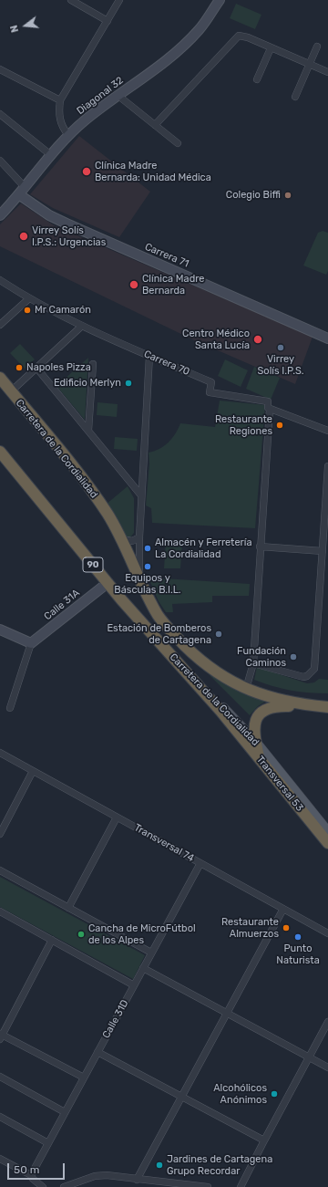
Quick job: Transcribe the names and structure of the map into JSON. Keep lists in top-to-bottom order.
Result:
{
  "streets": {
    "highway": ["Carretera de la Cordialidad", "90", "Transversal 53"],
    "street": [
      "Diagonal 32",
      "Carrera 71",
      "Carrera 70",
      "Calle 31A",
      "Transversal 74",
      "Calle 31D"
    ]
  },
  "crossings": [
    ["Diagonal 32", "Carrera 71"],
    ["Carretera de la Cordialidad", "Calle 31A"],
    ["Carretera de la Cordialidad", "Transversal 53"],
    ["Transversal 74", "Calle 31D"]
  ],
  "places": [
    "Clínica Madre Bernarda: Unidad Médica",
    "Colegio Biffi",
    "Virrey Solís I.P.S.: Urgencias",
    "Clínica Madre Bernarda",
    "Mr Camarón",
    "Centro Médico Santa Lucía",
    "Virrey Solís I.P.S.",
    "Napoles Pizza",
    "Edificio Merlyn",
    "Restaurante Regiones",
    "Almacén y Ferretería La Cordialidad",
    "Equipos y Básculas B.I.L.",
    "Estación de Bomberos de Cartagena",
    "Fundación Caminos",
    "Restaurante Almuerzos",
    "Cancha de MicroFútbol de los Alpes",
    "Punto Naturista",
    "Alcohólicos Anónimos",
    "Jardines de Cartagena Grupo Recordar"
  ],
  "scale_bar": "50 m",
  "north": "left"
}
